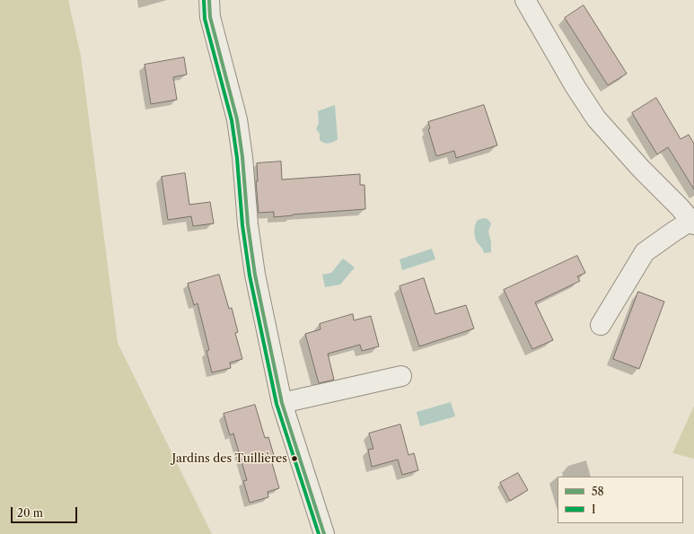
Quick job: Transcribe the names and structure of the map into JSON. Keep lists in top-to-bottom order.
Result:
{
  "places": ["Jardins des Tuillières"],
  "lines": ["transit line 58", "transit line I"],
  "legend": ["58", "I"],
  "scale_bar": "20 m"
}
